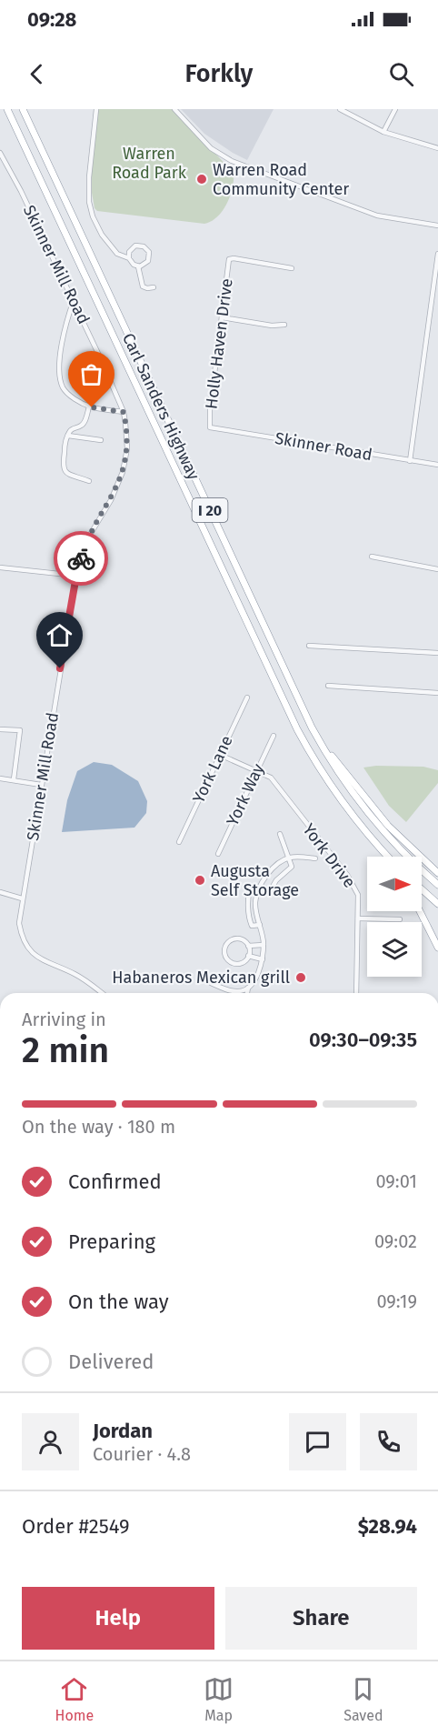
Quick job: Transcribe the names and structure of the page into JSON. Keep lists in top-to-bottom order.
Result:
{
  "streets": {
    "highway": ["Carl Sanders Highway", "I 20"],
    "street": [
      "Skinner Mill Road",
      "Holly Haven Drive",
      "Skinner Road",
      "York Lane",
      "York Way",
      "York Drive"
    ]
  },
  "crossings": [
    ["Holly Haven Drive", "Skinner Road"],
    ["York Lane", "York Drive"],
    ["York Way", "York Drive"]
  ],
  "parks": ["Warren Road Park"],
  "places": ["Warren Road Community Center", "Augusta Self Storage", "Habaneros Mexican grill"],
  "north": "right",
  "page": {
    "status": "09:28",
    "header": "Forkly",
    "heading": ["2 min", "Arriving in", "09:30–09:35"],
    "panel": [
      "Jordan",
      "Courier · 4.8",
      "Order #2549",
      "$28.94"
    ],
    "bar": "On the way · 180 m",
    "list": [
      ["Confirmed", "09:01"],
      ["Preparing", "09:02"],
      ["On the way", "09:19"],
      "Delivered"
    ],
    "buttons": ["Help", "Share"],
    "tabs": ["Home", "Map", "Saved"]
  }
}
